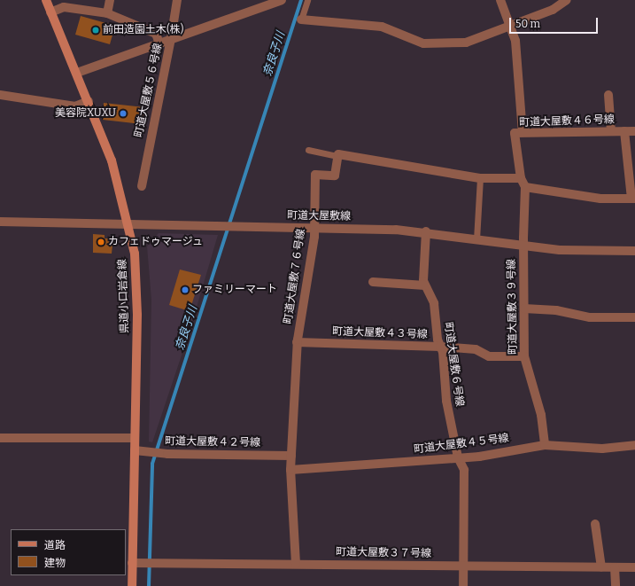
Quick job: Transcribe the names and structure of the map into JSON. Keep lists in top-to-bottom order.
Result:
{
  "streets": {
    "main road": ["県道小口岩倉線"],
    "street": [
      "町道大屋敷５６号線",
      "町道大屋敷４６号線",
      "町道大屋敷線",
      "町道大屋敷７６号線",
      "町道大屋敷３９号線",
      "町道大屋敷４３号線",
      "町道大屋敷６号線",
      "町道大屋敷４２号線",
      "町道大屋敷４５号線",
      "町道大屋敷３７号線"
    ]
  },
  "crossings": [
    ["町道大屋敷４６号線", "町道大屋敷３９号線"],
    ["町道大屋敷線", "町道大屋敷７６号線"],
    ["町道大屋敷線", "県道小口岩倉線"],
    ["町道大屋敷線", "町道大屋敷３９号線"],
    ["町道大屋敷線", "町道大屋敷６号線"],
    ["町道大屋敷７６号線", "町道大屋敷４３号線"],
    ["町道大屋敷７６号線", "町道大屋敷４２号線"],
    ["町道大屋敷７６号線", "町道大屋敷４５号線"],
    ["町道大屋敷７６号線", "町道大屋敷３７号線"],
    ["県道小口岩倉線", "町道大屋敷４２号線"],
    ["県道小口岩倉線", "町道大屋敷３７号線"],
    ["町道大屋敷３９号線", "町道大屋敷４３号線"],
    ["町道大屋敷３９号線", "町道大屋敷４５号線"],
    ["町道大屋敷４３号線", "町道大屋敷６号線"],
    ["町道大屋敷６号線", "町道大屋敷４５号線"],
    ["町道大屋敷６号線", "町道大屋敷３７号線"]
  ],
  "water": ["奈良子川"],
  "places": [
    "前田造園土木(株)",
    "美容院XUXU",
    "カフェドゥマージュ",
    "ファミリーマート"
  ],
  "legend": ["道路", "建物"],
  "scale_bar": "50 m"
}
